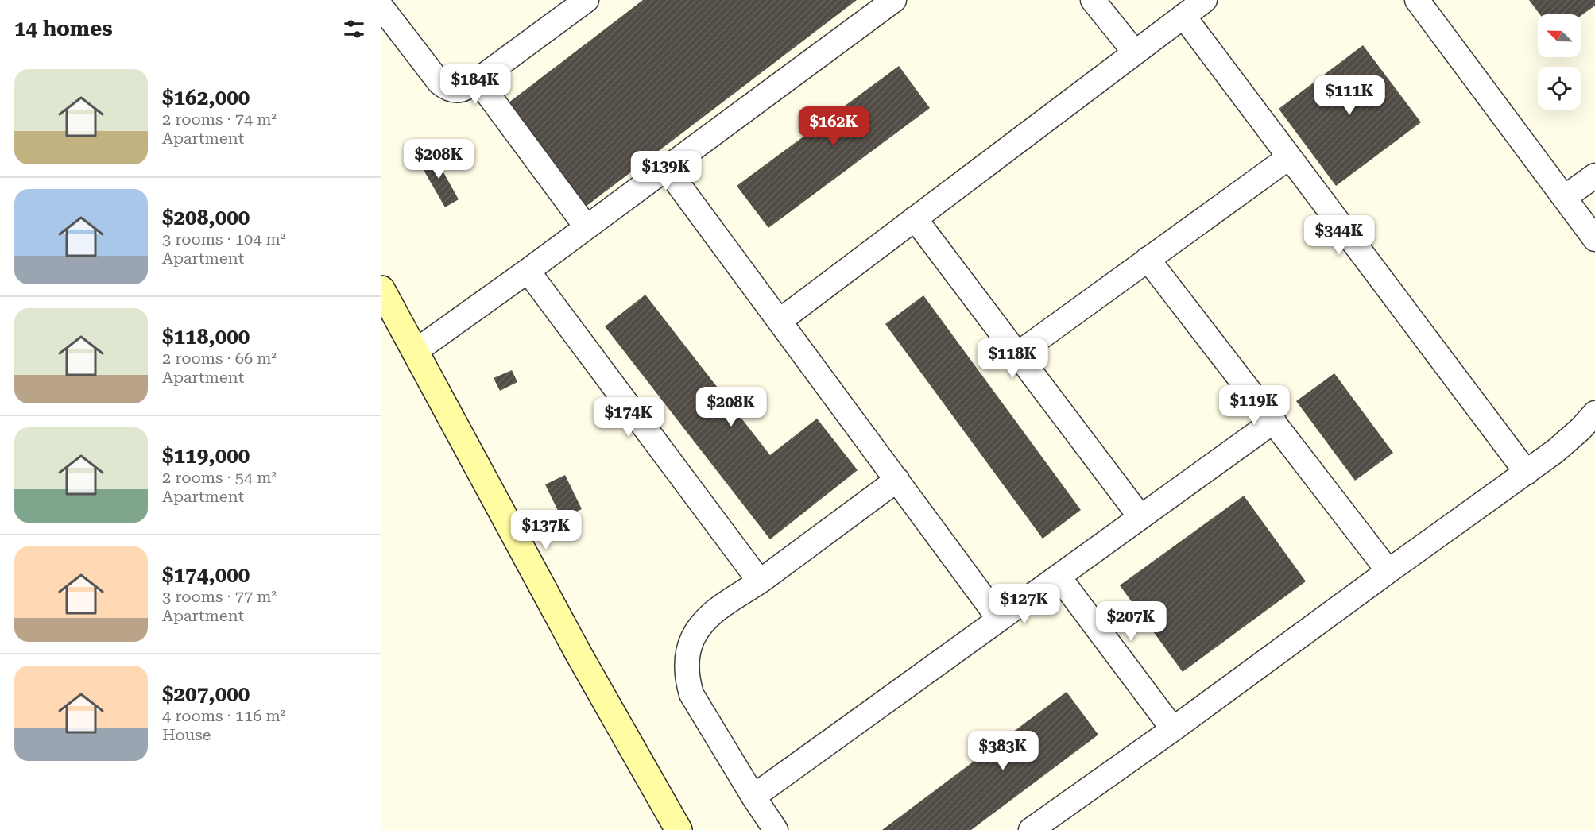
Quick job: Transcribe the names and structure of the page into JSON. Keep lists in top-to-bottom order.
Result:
{
  "north": "top left",
  "page": {
    "heading": "14 homes",
    "list": [
      {
        "name": "$162,000",
        "note": "2 rooms · 74 m² · Apartment"
      },
      {
        "name": "$208,000",
        "note": "3 rooms · 104 m² · Apartment"
      },
      {
        "name": "$118,000",
        "note": "2 rooms · 66 m² · Apartment"
      },
      {
        "name": "$119,000",
        "note": "2 rooms · 54 m² · Apartment"
      },
      {
        "name": "$174,000",
        "note": "3 rooms · 77 m² · Apartment"
      },
      {
        "name": "$207,000",
        "note": "4 rooms · 116 m² · House"
      }
    ],
    "price": [
      "$184K",
      "$111K",
      "$162K",
      "$208K",
      "$139K",
      "$344K",
      "$118K",
      "$119K",
      "$208K",
      "$174K",
      "$137K",
      "$127K",
      "$207K",
      "$383K"
    ]
  }
}
